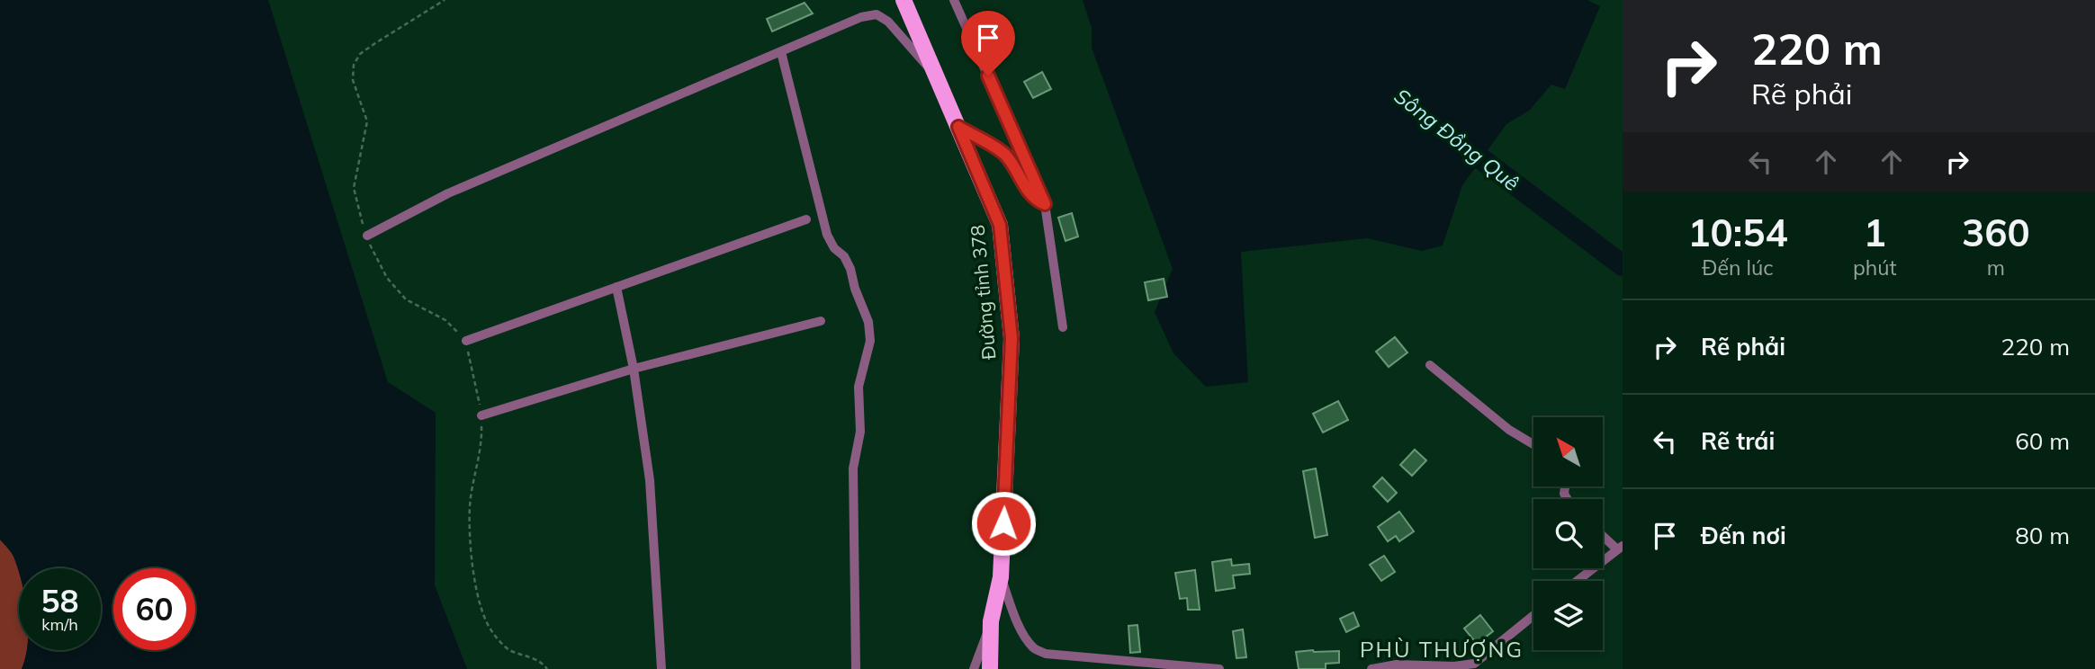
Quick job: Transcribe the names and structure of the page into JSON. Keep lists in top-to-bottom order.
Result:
{
  "streets": {
    "main road": ["Đường tỉnh 378"]
  },
  "districts": ["PHÙ THƯỢNG"],
  "water": ["Sông Đồng Quê"],
  "north": "top left",
  "page": {
    "turn": ["220 m", "Rẽ phải"],
    "eta": [
      "10:54",
      "Đến lúc",
      "1",
      "phút",
      "360",
      "m"
    ],
    "list": [
      {
        "name": "Rẽ phải",
        "value": "220 m"
      },
      {
        "name": "Rẽ trái",
        "value": "60 m"
      },
      {
        "name": "Đến nơi",
        "value": "80 m"
      }
    ],
    "speed": "58 km/h",
    "limit": "60"
  }
}
